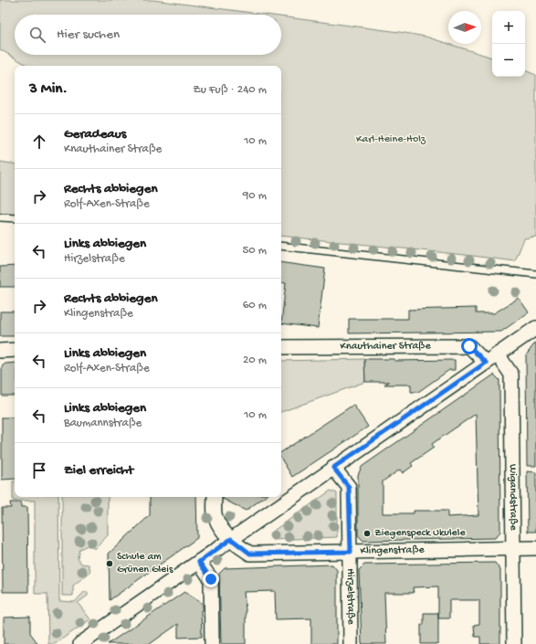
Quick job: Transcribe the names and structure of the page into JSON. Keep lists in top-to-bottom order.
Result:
{
  "streets": {
    "street": [
      "Knauthainer Straße",
      "Wigandstraße",
      "Klingenstraße",
      "Hirzelstraße"
    ]
  },
  "crossings": [
    ["Wigandstraße", "Klingenstraße"],
    ["Klingenstraße", "Hirzelstraße"]
  ],
  "parks": ["Karl-Heine-Holz"],
  "places": ["Ziegenspeck Ukulele", "Schule am Grünen Gleis"],
  "north": "right",
  "page": {
    "map_buttons": ["+", "−"],
    "search": "Hier suchen",
    "heading": ["3 Min.", "Zu Fuß · 240 m"],
    "list": [
      ["Geradeaus", "Knauthainer Straße", "10 m"],
      ["Rechts abbiegen", "Rolf-Axen-Straße", "90 m"],
      ["Links abbiegen", "Hirzelstraße", "50 m"],
      ["Rechts abbiegen", "Klingenstraße", "60 m"],
      ["Links abbiegen", "Rolf-Axen-Straße", "20 m"],
      ["Links abbiegen", "Baumannstraße", "10 m"],
      "Ziel erreicht"
    ]
  }
}
